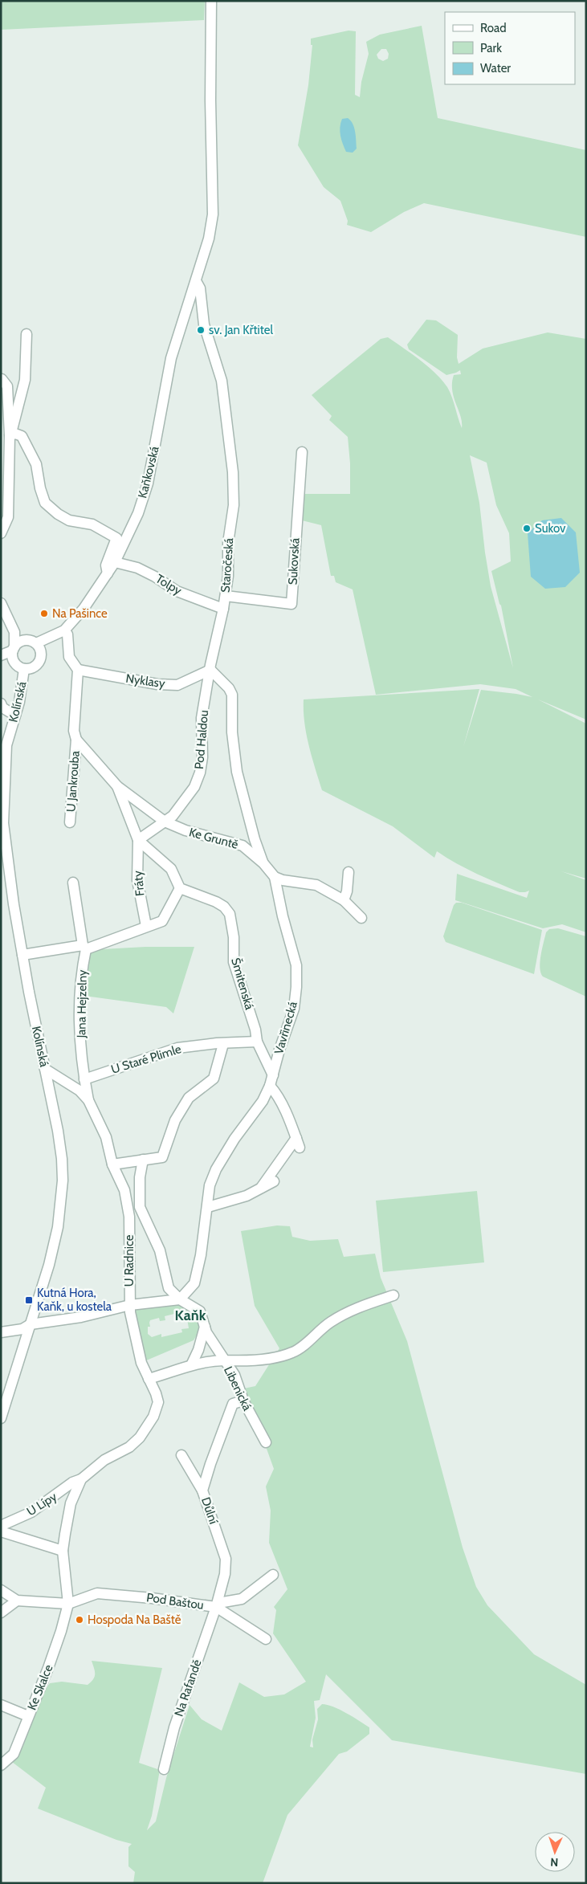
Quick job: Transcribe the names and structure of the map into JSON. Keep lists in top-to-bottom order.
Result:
{
  "streets": {
    "street": [
      "Kaňkovská",
      "Sukovská",
      "Staročeská",
      "Tolpy",
      "Nyklasy",
      "Kolínská",
      "Pod Haldou",
      "U Jankrouba",
      "Ke Gruntě",
      "Fráty",
      "Šmitenská",
      "Jana Hejzelny",
      "Vavřinecká",
      "U Staré Plimle",
      "U Radnice",
      "Libenická",
      "U Lípy",
      "Důlní",
      "Pod Baštou",
      "Ke Skalce",
      "Na Rafandě"
    ]
  },
  "crossings": [
    ["Kaňkovská", "Staročeská"],
    ["Kaňkovská", "Tolpy"],
    ["Kaňkovská", "Kolínská"],
    ["Sukovská", "Staročeská"],
    ["Staročeská", "Tolpy"],
    ["Staročeská", "Nyklasy"],
    ["Staročeská", "Pod Haldou"],
    ["Nyklasy", "Pod Haldou"],
    ["Kolínská", "U Radnice"],
    ["Pod Haldou", "Ke Gruntě"],
    ["U Jankrouba", "Ke Gruntě"],
    ["Ke Gruntě", "Fráty"],
    ["Ke Gruntě", "Vavřinecká"],
    ["Šmitenská", "Vavřinecká"],
    ["Šmitenská", "U Staré Plimle"],
    ["Jana Hejzelny", "U Staré Plimle"],
    ["Jana Hejzelny", "U Radnice"],
    ["Vavřinecká", "U Staré Plimle"],
    ["Vavřinecká", "U Radnice"],
    ["Vavřinecká", "Libenická"],
    ["Vavřinecká", "U Lípy"],
    ["U Radnice", "Libenická"],
    ["U Radnice", "U Lípy"],
    ["Libenická", "U Lípy"],
    ["Libenická", "Důlní"],
    ["Důlní", "Pod Baštou"],
    ["Důlní", "Na Rafandě"],
    ["Pod Baštou", "Ke Skalce"],
    ["Pod Baštou", "Na Rafandě"]
  ],
  "districts": ["Kaňk"],
  "places": {
    "other": [
      "sv. Jan Křtitel",
      "Sukov",
      "Na Pašince",
      "Hospoda Na Baště"
    ],
    "transit": ["Kutná Hora, Kaňk, u kostela"]
  },
  "legend": ["Road", "Park", "Water"],
  "north": "bottom"
}
